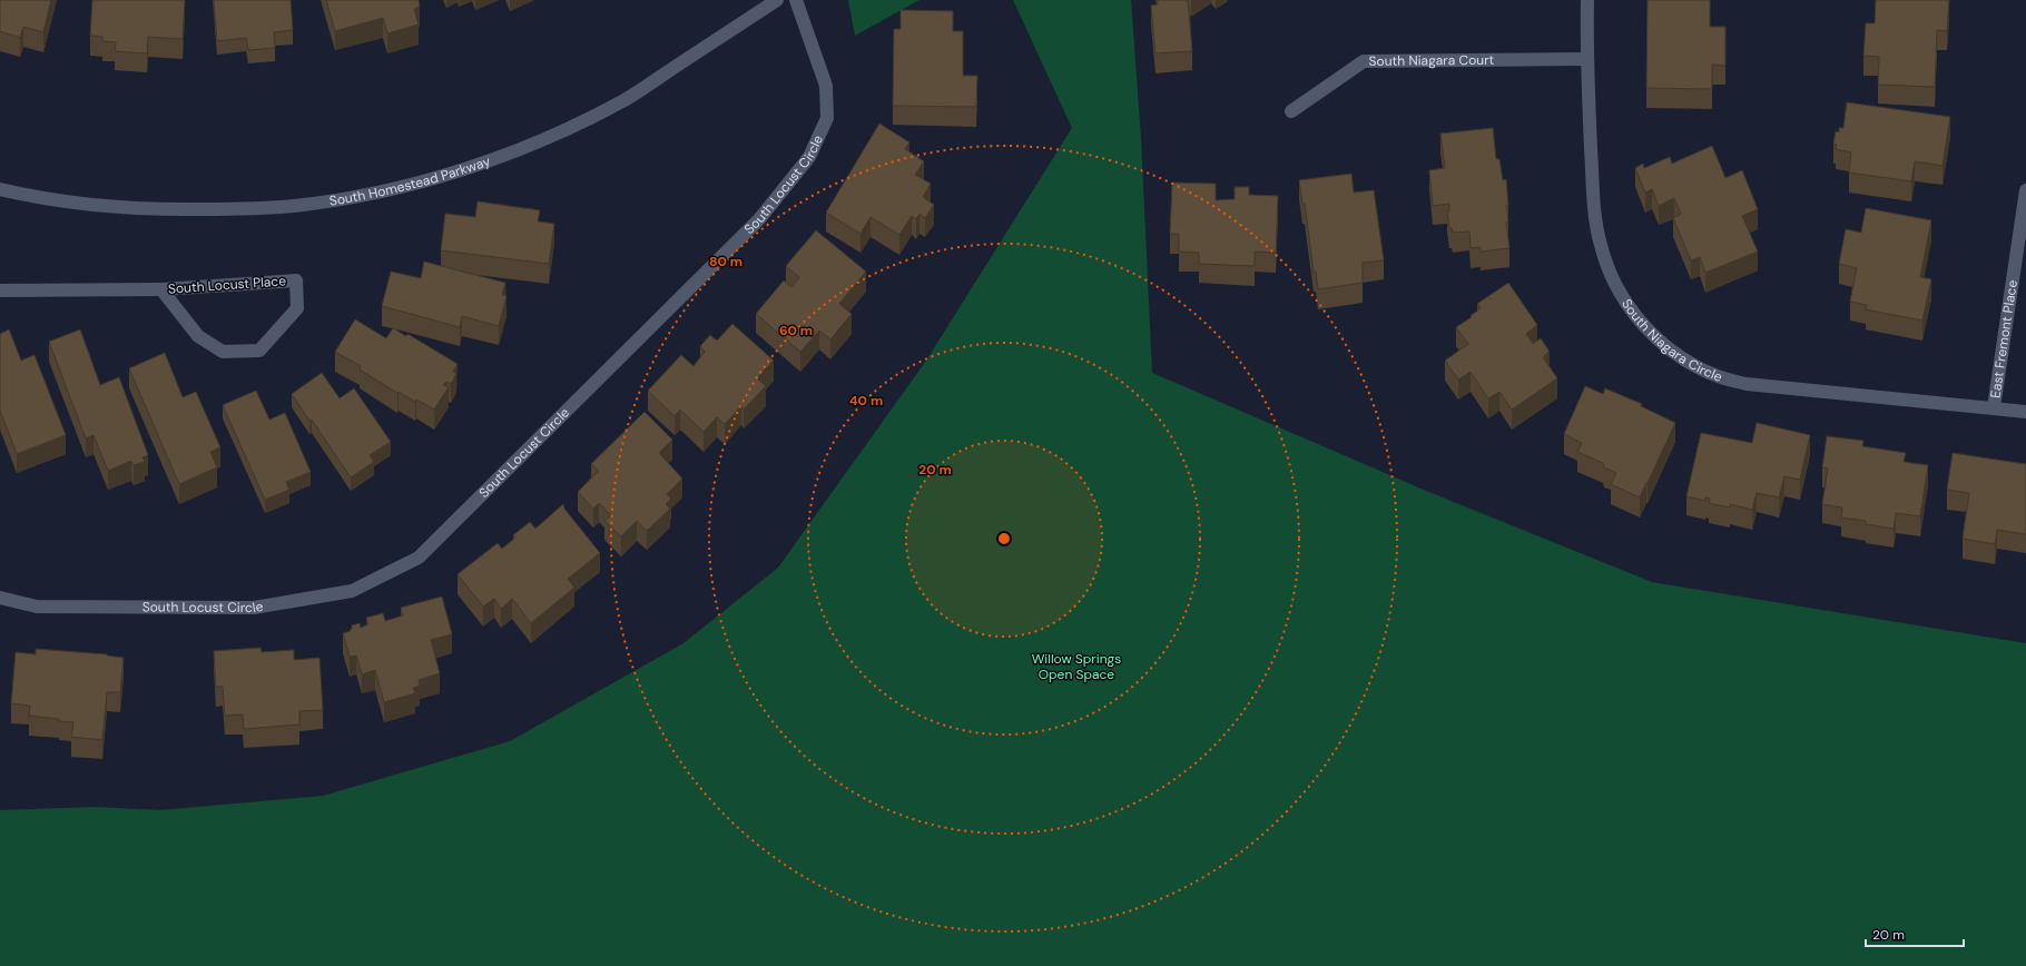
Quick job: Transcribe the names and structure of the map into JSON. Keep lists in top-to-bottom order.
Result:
{
  "streets": {
    "street": [
      "South Niagara Court",
      "South Homestead Parkway",
      "South Locust Circle",
      "South Locust Place",
      "South Niagara Circle",
      "East Fremont Place"
    ]
  },
  "crossings": [
    ["South Niagara Court", "South Niagara Circle"],
    ["South Niagara Circle", "East Fremont Place"]
  ],
  "parks": ["Willow Springs Open Space"],
  "scale_bar": "20 m",
  "rings": [
    "80 m",
    "60 m",
    "40 m",
    "20 m"
  ]
}
